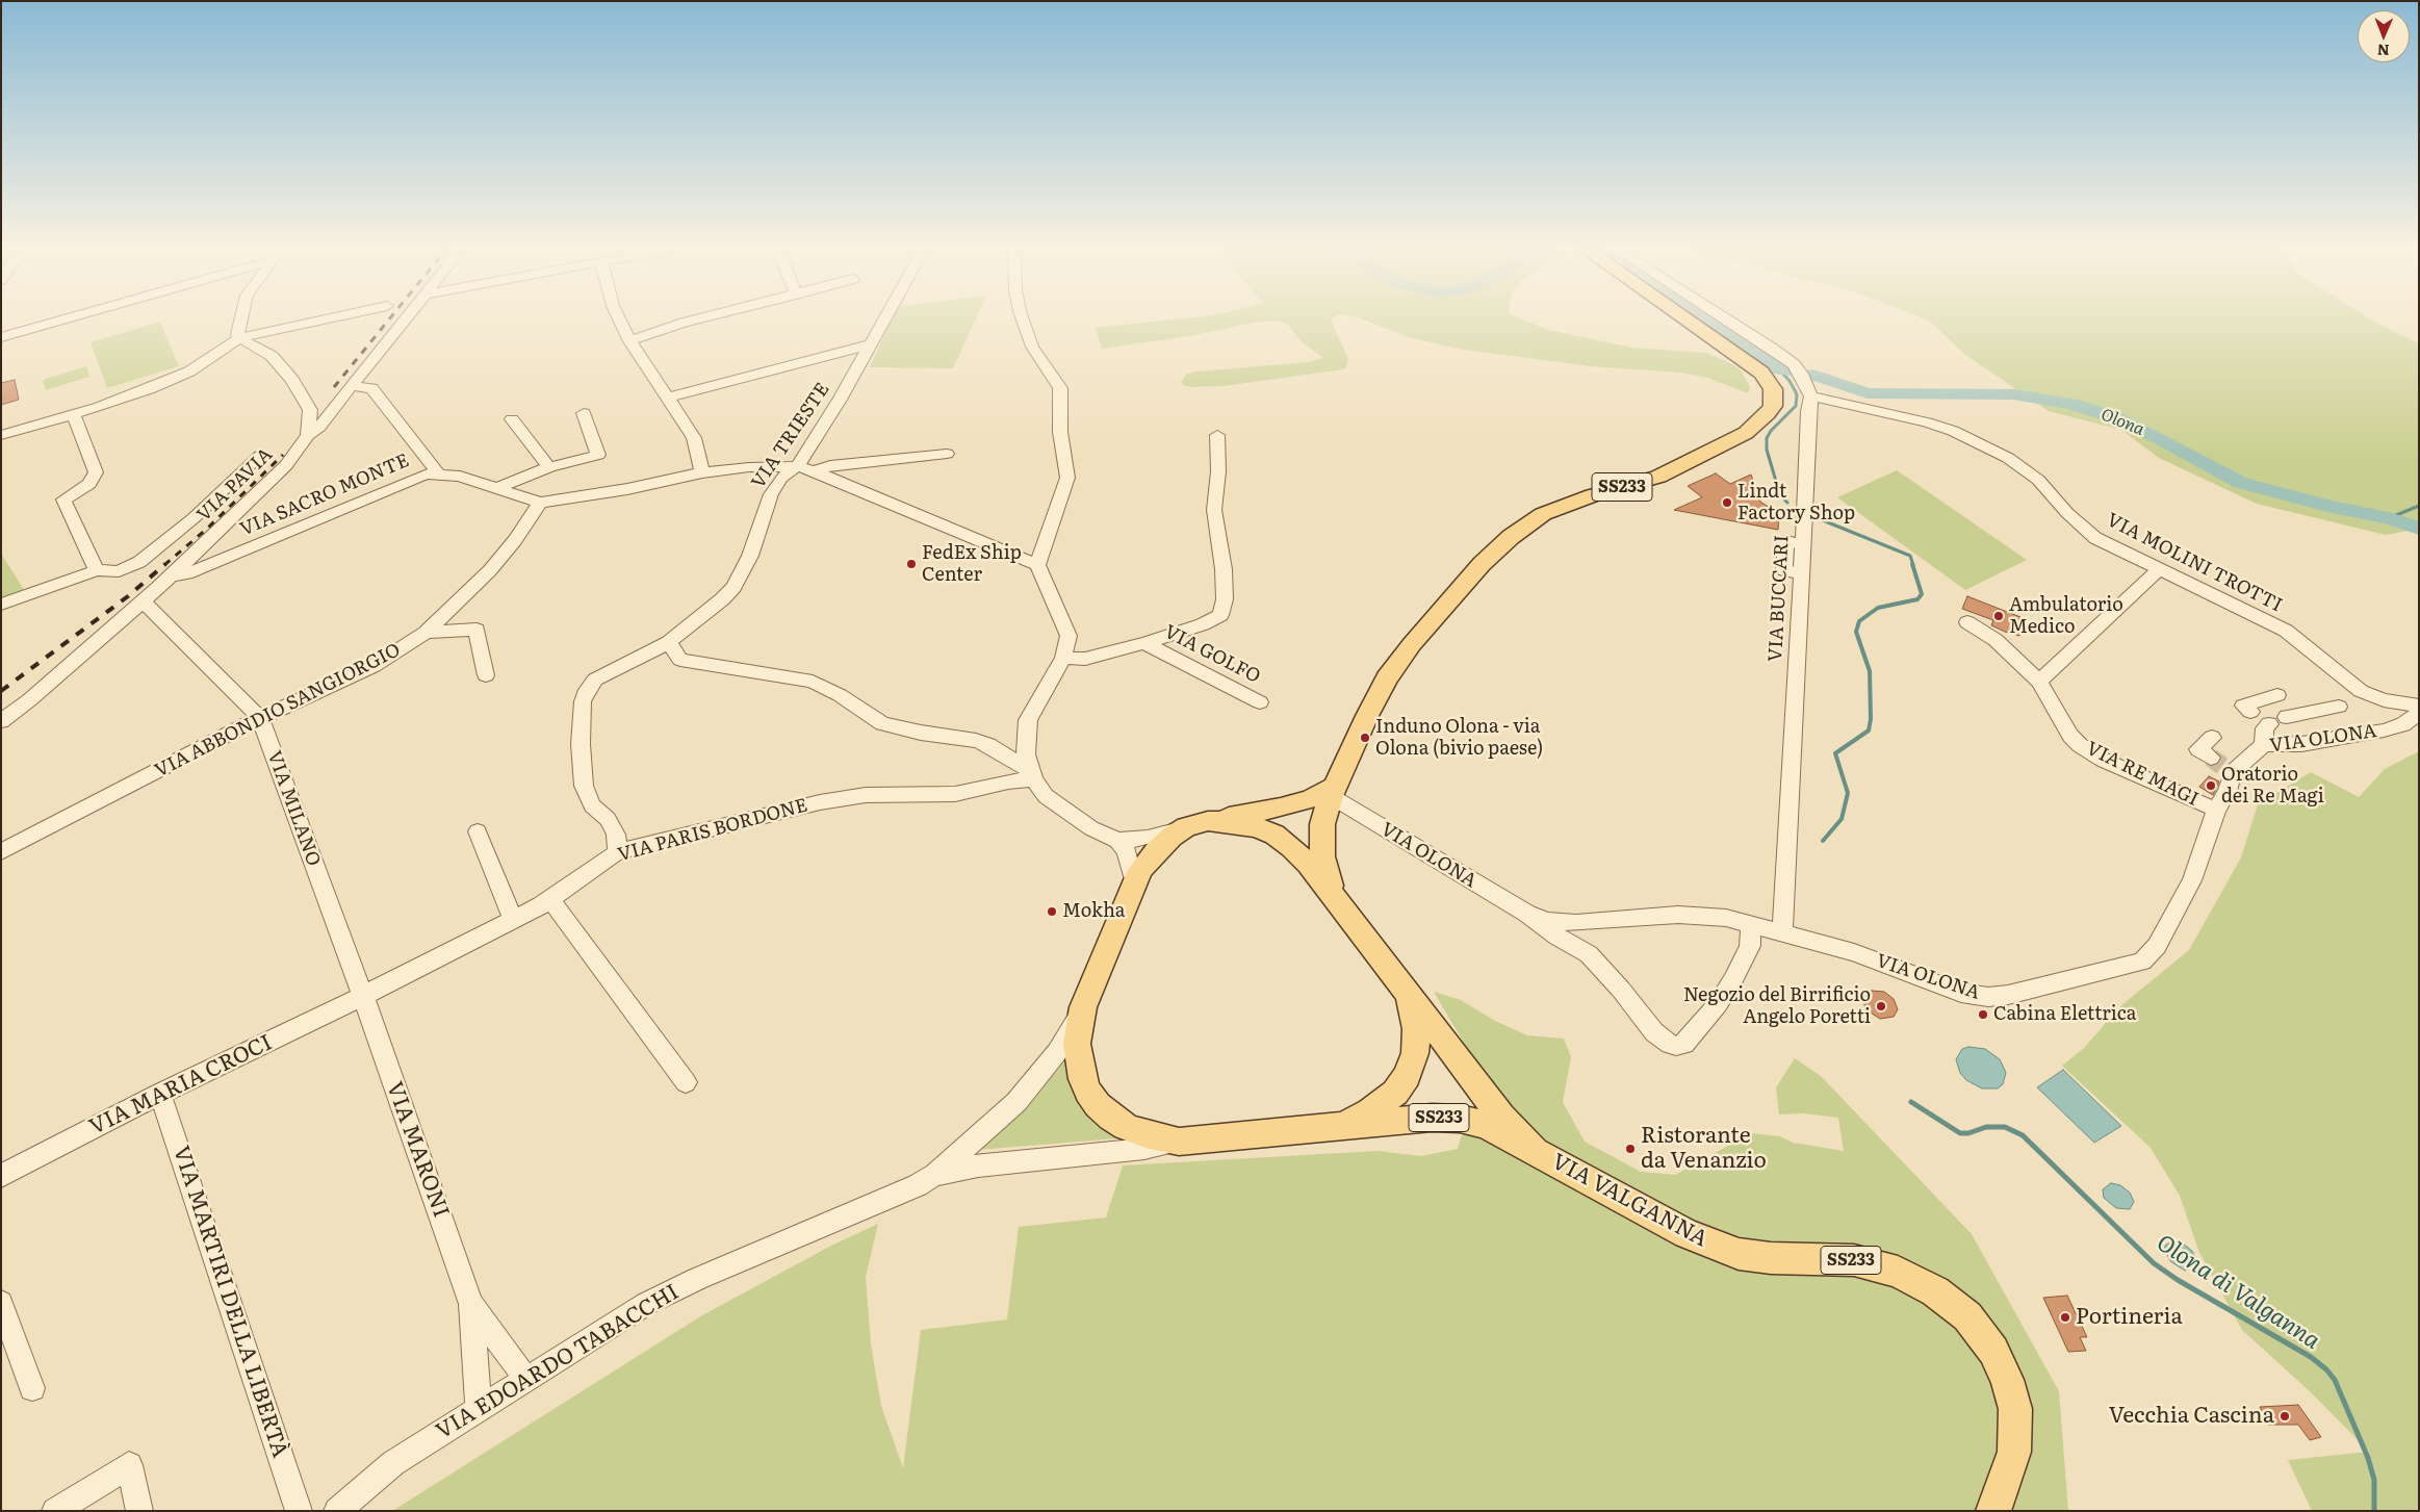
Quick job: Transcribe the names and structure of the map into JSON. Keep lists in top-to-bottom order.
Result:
{
  "streets": {
    "main road": ["SS233", "VIA VALGANNA"],
    "street": [
      "VIA TRIESTE",
      "VIA PAVIA",
      "VIA SACRO MONTE",
      "VIA MOLINI TROTTI",
      "VIA BUCCARI",
      "VIA GOLFO",
      "VIA ABBONDIO SANGIORGIO",
      "VIA OLONA",
      "VIA RE MAGI",
      "VIA MILANO",
      "VIA PARIS BORDONE",
      "VIA MARIA CROCI",
      "VIA MARONI",
      "VIA MARTIRI DELLA LIBERTÀ",
      "VIA EDOARDO TABACCHI"
    ]
  },
  "crossings": [
    ["VIA TRIESTE", "VIA SACRO MONTE"],
    ["VIA TRIESTE", "VIA PARIS BORDONE"],
    ["VIA PAVIA", "VIA SACRO MONTE"],
    ["VIA PAVIA", "VIA MILANO"],
    ["SS233", "VIA OLONA"],
    ["SS233", "VIA VALGANNA"],
    ["SS233", "VIA EDOARDO TABACCHI"],
    ["VIA SACRO MONTE", "VIA ABBONDIO SANGIORGIO"],
    ["VIA MOLINI TROTTI", "VIA BUCCARI"],
    ["VIA BUCCARI", "VIA OLONA"],
    ["VIA ABBONDIO SANGIORGIO", "VIA MILANO"],
    ["VIA OLONA", "VIA RE MAGI"],
    ["VIA MILANO", "VIA PARIS BORDONE"],
    ["VIA MILANO", "VIA MARIA CROCI"],
    ["VIA MILANO", "VIA MARONI"],
    ["VIA PARIS BORDONE", "VIA MARIA CROCI"],
    ["VIA PARIS BORDONE", "VIA MARONI"],
    ["VIA MARIA CROCI", "VIA MARONI"],
    ["VIA MARIA CROCI", "VIA MARTIRI DELLA LIBERTÀ"],
    ["VIA MARONI", "VIA EDOARDO TABACCHI"]
  ],
  "water": ["Olona", "Olona di Valganna"],
  "places": [
    "Lindt Factory Shop",
    "FedEx Ship Center",
    "Ambulatorio Medico",
    "Induno Olona - via Olona (bivio paese)",
    "Oratorio dei Re Magi",
    "Mokha",
    "Negozio del Birrificio Angelo Poretti",
    "Cabina Elettrica",
    "Ristorante da Venanzio",
    "Portineria",
    "Vecchia Cascina"
  ],
  "north": "bottom"
}
